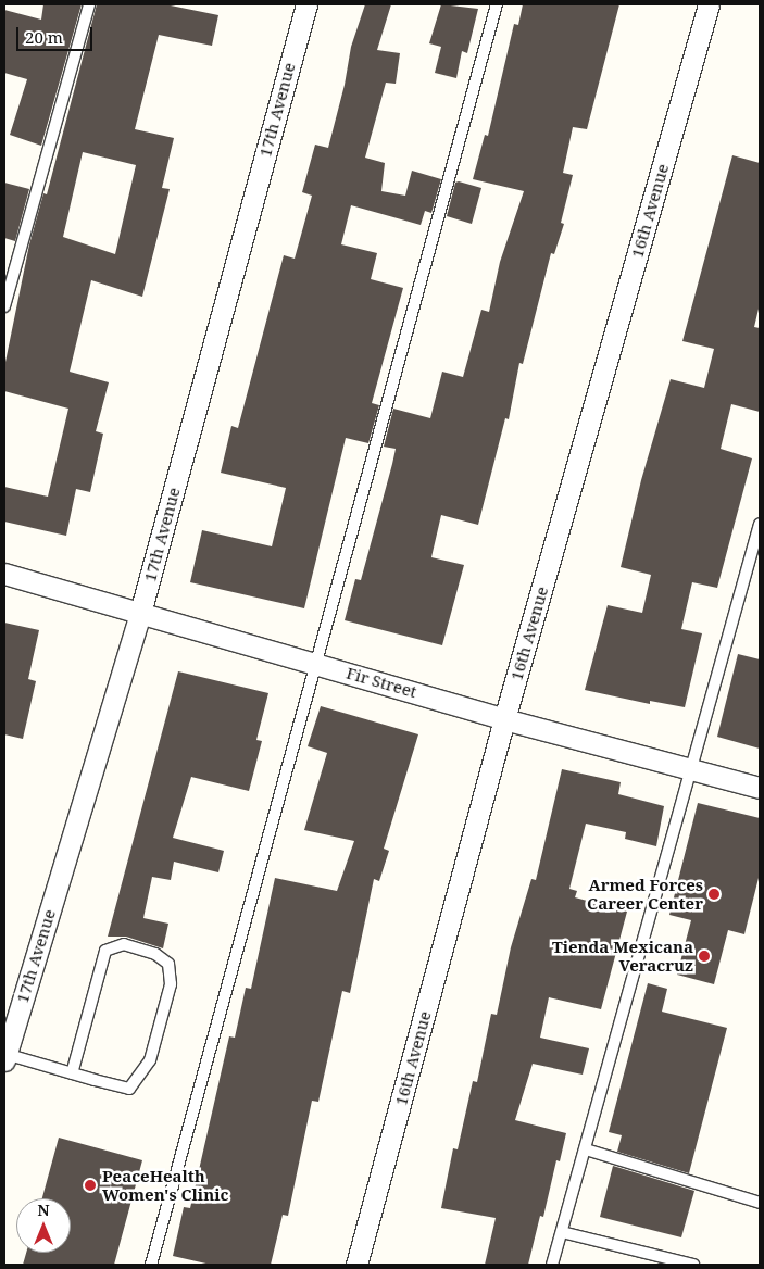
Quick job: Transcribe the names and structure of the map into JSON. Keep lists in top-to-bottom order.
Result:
{
  "streets": {
    "street": ["17th Avenue", "16th Avenue", "Fir Street"]
  },
  "crossings": [
    ["17th Avenue", "Fir Street"],
    ["16th Avenue", "Fir Street"]
  ],
  "places": ["Armed Forces Career Center", "Tienda Mexicana Veracruz", "PeaceHealth Women's Clinic"],
  "scale_bar": "20 m",
  "north": "top"
}
